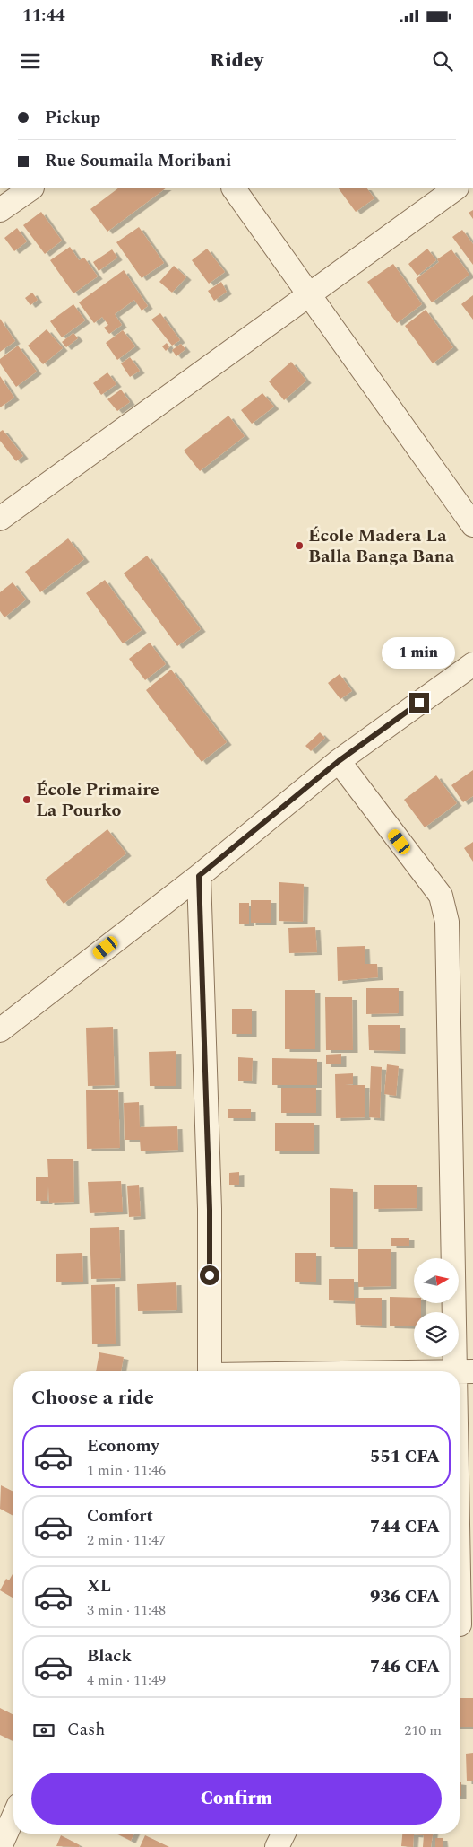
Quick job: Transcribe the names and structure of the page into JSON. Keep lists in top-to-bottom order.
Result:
{
  "places": ["École Madera La Balla Banga Bana", "École Primaire La Pourko"],
  "north": "right",
  "page": {
    "status": "11:44",
    "header": "Ridey",
    "banner": ["Pickup", "Rue Soumaila Moribani"],
    "bubble": "1 min",
    "heading": "Choose a ride",
    "list": [
      {
        "name": "Economy",
        "note": "1 min · 11:46",
        "value": "551 CFA"
      },
      {
        "name": "Comfort",
        "note": "2 min · 11:47",
        "value": "744 CFA"
      },
      {
        "name": "XL",
        "note": "3 min · 11:48",
        "value": "936 CFA"
      },
      {
        "name": "Black",
        "note": "4 min · 11:49",
        "value": "746 CFA"
      }
    ],
    "pay": ["Cash", "210 m"],
    "buttons": "Confirm"
  }
}
